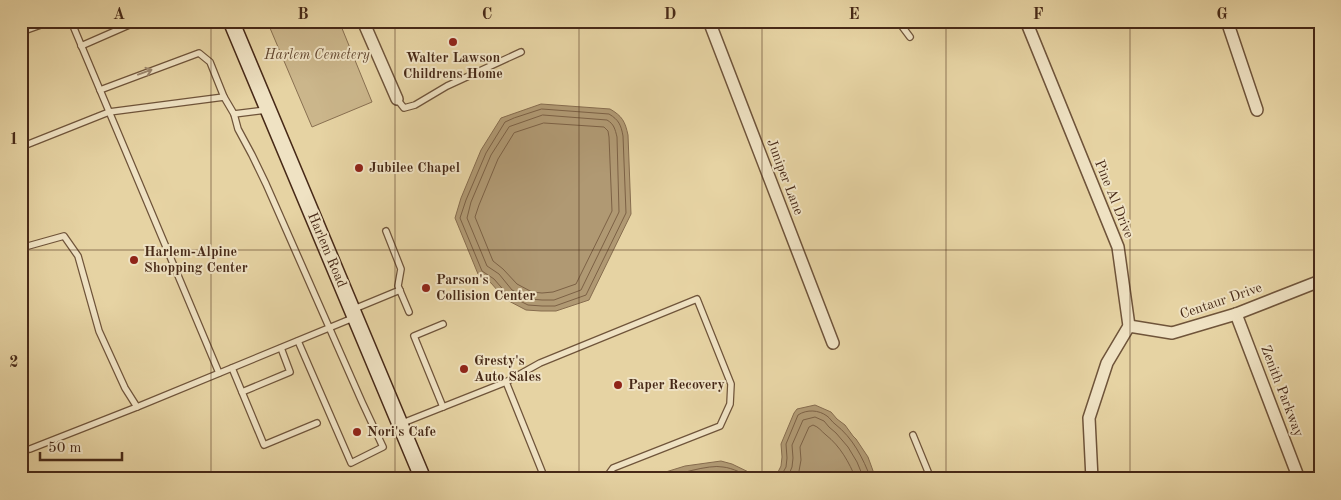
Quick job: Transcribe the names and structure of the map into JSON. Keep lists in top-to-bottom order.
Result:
{
  "streets": {
    "main road": ["Harlem Road"],
    "street": [
      "Juniper Lane",
      "Pine Al Drive",
      "Centaur Drive",
      "Zenith Parkway"
    ]
  },
  "crossings": [
    ["Pine Al Drive", "Centaur Drive"],
    ["Centaur Drive", "Zenith Parkway"]
  ],
  "parks": ["Harlem Cemetery"],
  "places": [
    "Walter Lawson Childrens Home",
    "Jubilee Chapel",
    "Harlem-Alpine Shopping Center",
    "Parson's Collision Center",
    "Gresty's Auto Sales",
    "Paper Recovery",
    "Nori's Cafe"
  ],
  "scale_bar": "50 m",
  "grid": {
    "columns": [
      "A",
      "B",
      "C",
      "D",
      "E",
      "F",
      "G"
    ],
    "rows": ["1", "2"]
  }
}
